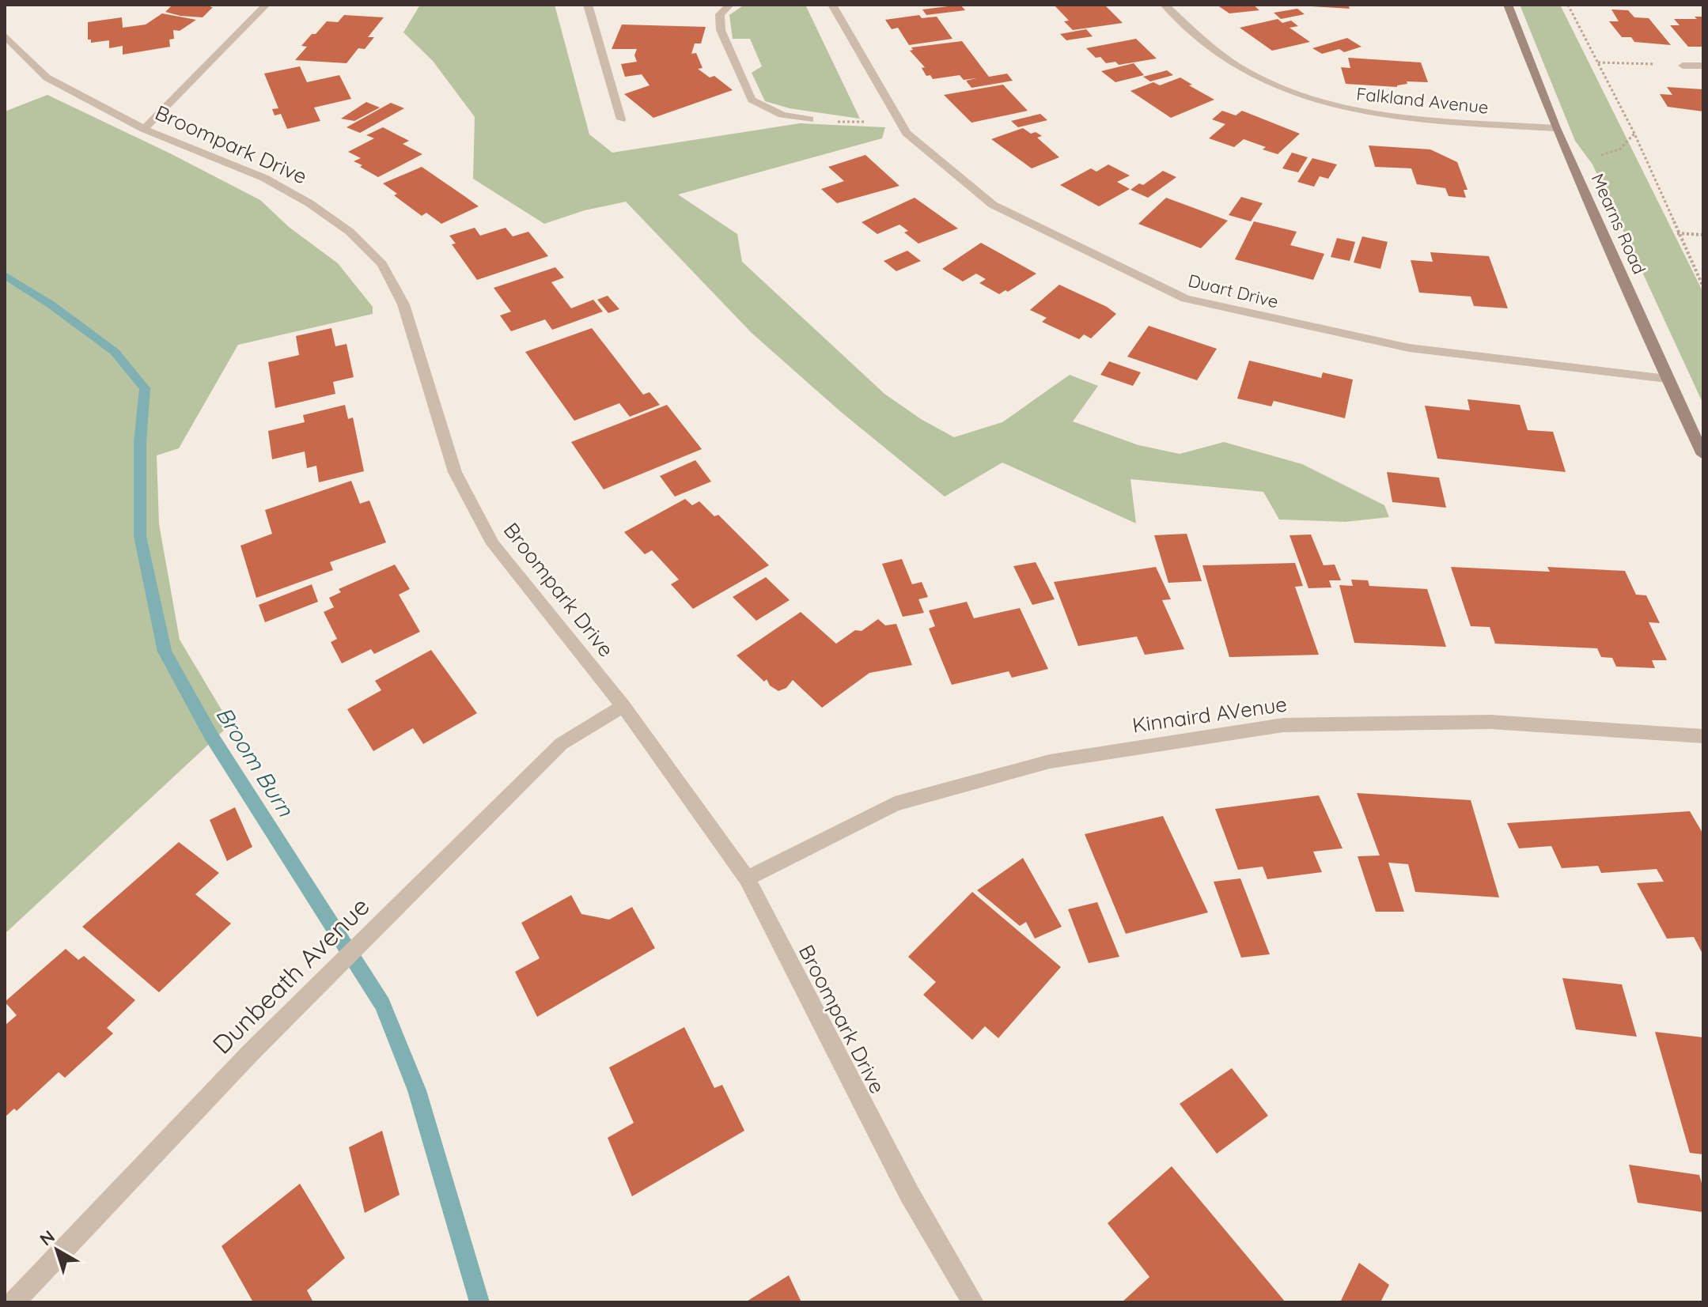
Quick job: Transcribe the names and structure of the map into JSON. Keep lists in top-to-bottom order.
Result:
{
  "streets": {
    "street": [
      "Falkland Avenue",
      "Broompark Drive",
      "Mearns Road",
      "Duart Drive",
      "Kinnaird AVenue",
      "Dunbeath Avenue"
    ]
  },
  "crossings": [
    ["Falkland Avenue", "Mearns Road"],
    ["Broompark Drive", "Kinnaird AVenue"],
    ["Broompark Drive", "Dunbeath Avenue"],
    ["Mearns Road", "Duart Drive"]
  ],
  "water": ["Broom Burn"],
  "north": "top left"
}
